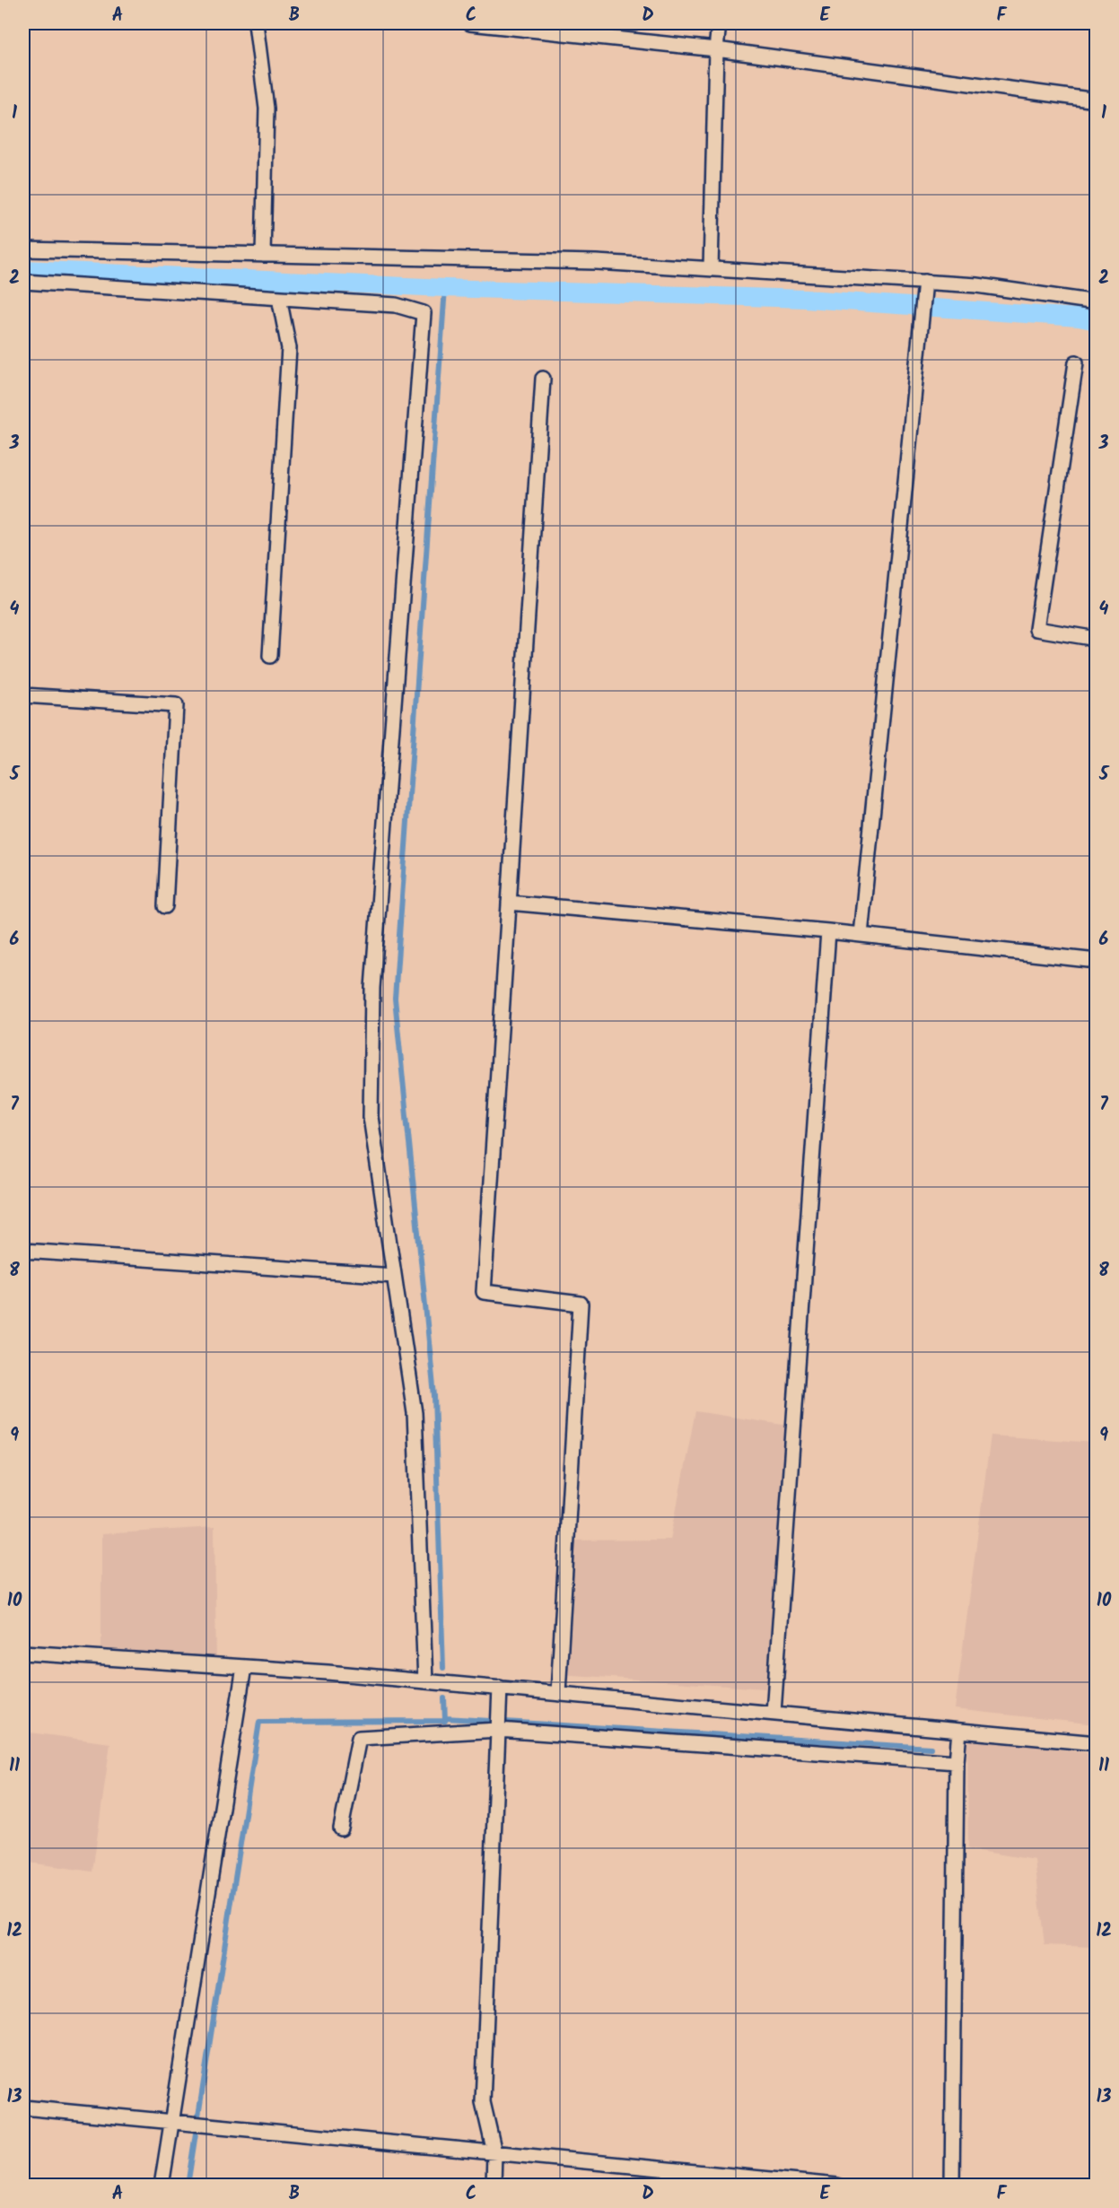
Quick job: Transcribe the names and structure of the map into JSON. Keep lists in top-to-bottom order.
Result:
{
  "grid": {
    "columns": [
      "A",
      "B",
      "C",
      "D",
      "E",
      "F"
    ],
    "rows": [
      "1",
      "2",
      "3",
      "4",
      "5",
      "6",
      "7",
      "8",
      "9",
      "10",
      "11",
      "12",
      "13"
    ]
  }
}
